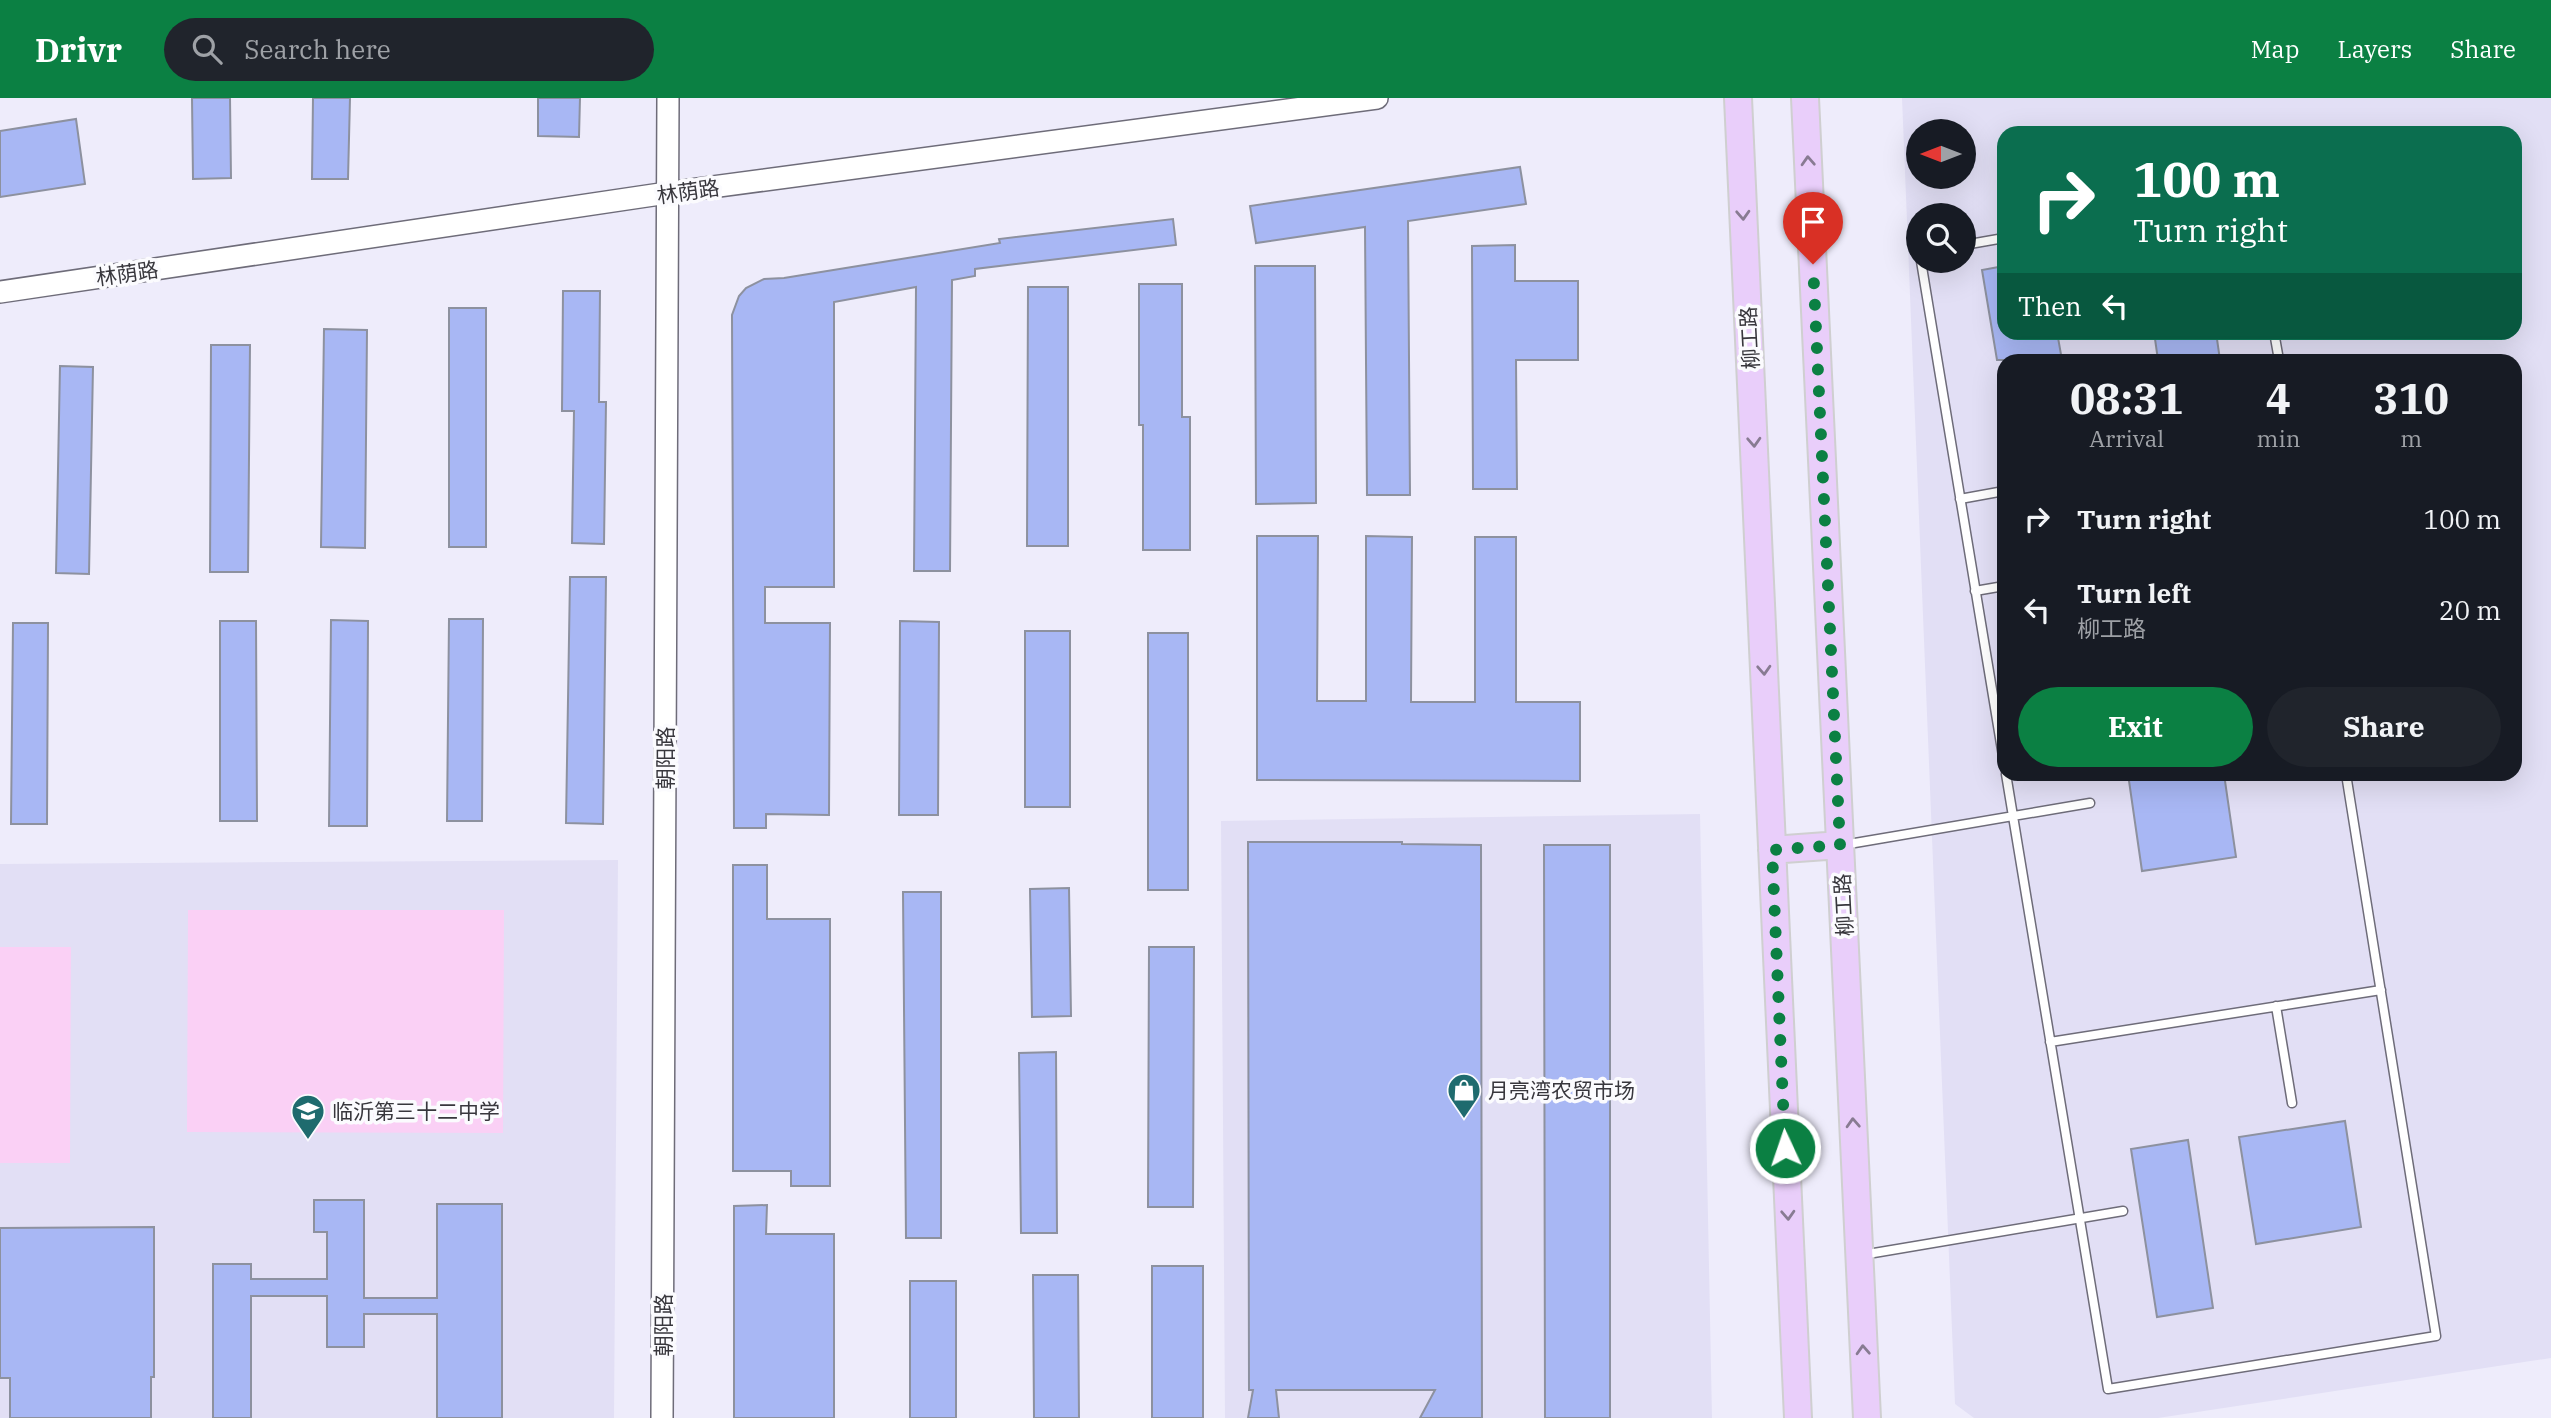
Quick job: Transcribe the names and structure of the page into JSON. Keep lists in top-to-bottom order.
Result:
{
  "streets": {
    "main road": ["柳工路"],
    "street": ["林荫路", "朝阳路"]
  },
  "crossings": [
    ["林荫路", "朝阳路"]
  ],
  "places": {
    "shop": ["月亮湾农贸市场"],
    "school or university": ["临沂第三十二中学"]
  },
  "north": "left",
  "page": {
    "header": "Drivr",
    "search": "Search here",
    "nav": ["Map", "Layers", "Share"],
    "turn": ["100 m", "Turn right"],
    "then": "Then",
    "eta": [
      "08:31",
      "Arrival",
      "4",
      "min",
      "310",
      "m"
    ],
    "list": [
      {
        "name": "Turn right",
        "value": "100 m"
      },
      {
        "name": "Turn left",
        "note": "柳工路",
        "value": "20 m"
      }
    ],
    "buttons": ["Exit", "Share"]
  }
}
